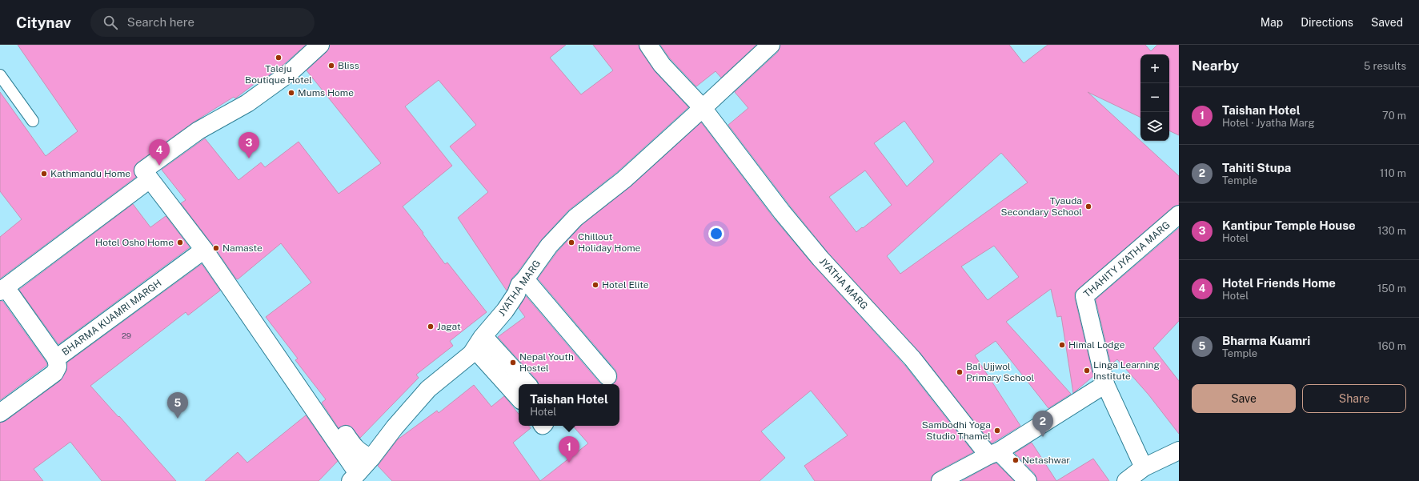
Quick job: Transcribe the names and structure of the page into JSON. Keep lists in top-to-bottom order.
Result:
{
  "streets": {
    "street": ["THAHITY JYATHA MARG", "JYATHA MARG", "BHARMA KUAMRI MARGH"]
  },
  "places": [
    "Taleju Boutique Hotel",
    "Bliss",
    "Mums Home",
    "Kathmandu Home",
    "Tyauda Secondary School",
    "Hotel Osho Home",
    "Chillout Holiday Home",
    "Namaste",
    "Hotel Elite",
    "Jagat",
    "Himal Lodge",
    "Nepal Youth Hostel",
    "Linga Learning Institute",
    "Bal Ujjwol Primary School",
    "Sambodhi Yoga Studio Thamel",
    "Netashwar"
  ],
  "house_numbers": ["29"],
  "page": {
    "header": "Citynav",
    "search": "Search here",
    "nav": ["Map", "Directions", "Saved"],
    "heading": ["Nearby", "5 results"],
    "map_buttons": ["+", "−"],
    "list": [
      {
        "mark": "1",
        "name": "Taishan Hotel",
        "note": "Hotel · Jyatha Marg",
        "value": "70 m"
      },
      {
        "mark": "2",
        "name": "Tahiti Stupa",
        "note": "Temple",
        "value": "110 m"
      },
      {
        "mark": "3",
        "name": "Kantipur Temple House",
        "note": "Hotel",
        "value": "130 m"
      },
      {
        "mark": "4",
        "name": "Hotel Friends Home",
        "note": "Hotel",
        "value": "150 m"
      },
      {
        "mark": "5",
        "name": "Bharma Kuamri",
        "note": "Temple",
        "value": "160 m"
      }
    ],
    "pins": [
      "3",
      "4",
      "5",
      "2",
      "1"
    ],
    "buttons": ["Save", "Share"],
    "popup": ["Taishan Hotel", "Hotel"]
  }
}
